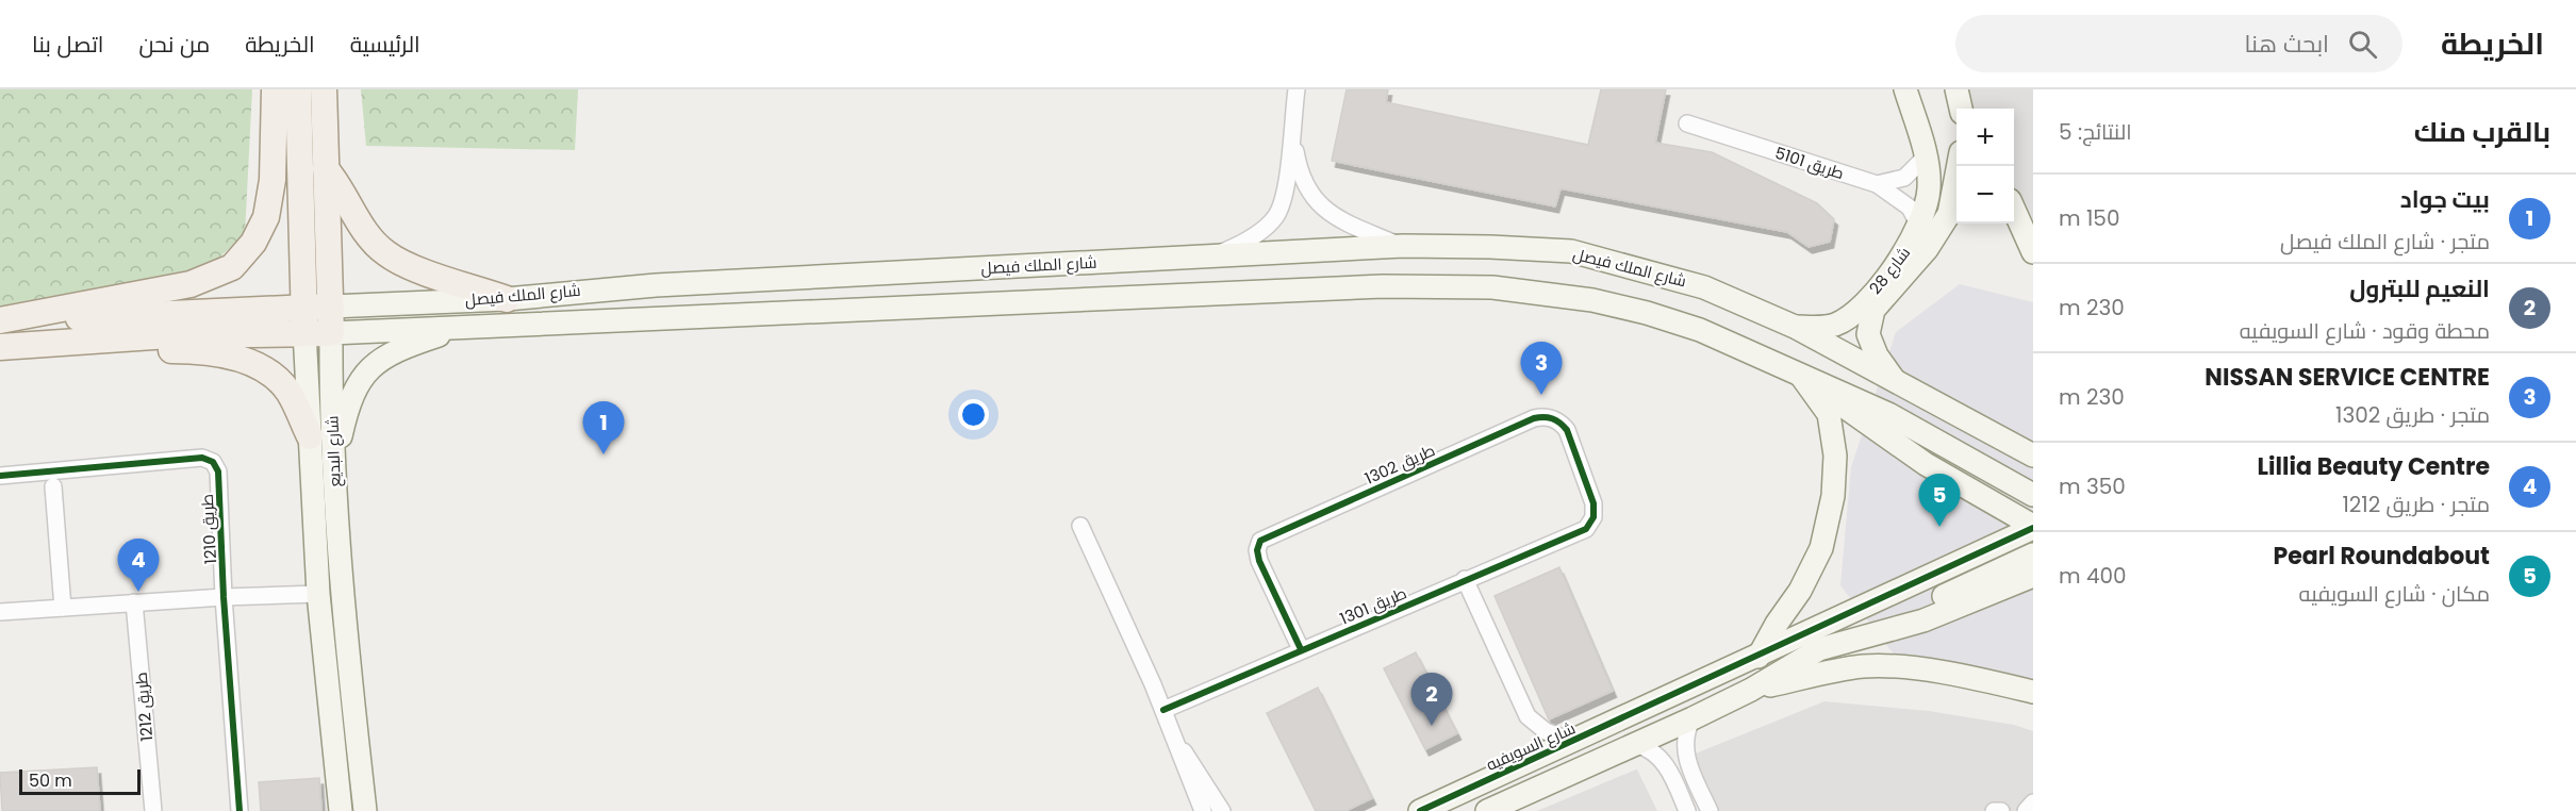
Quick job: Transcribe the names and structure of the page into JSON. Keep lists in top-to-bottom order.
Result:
{
  "streets": {
    "main road": [
      "شارع الملك فيصل",
      "شارع 28",
      "شارع البديع",
      "شارع السويفيه"
    ],
    "street": [
      "طريق 5101",
      "طريق 1302",
      "طريق 1210",
      "طريق 1301",
      "طريق 1212"
    ]
  },
  "crossings": [
    ["طريق 5101", "شارع 28"],
    ["شارع الملك فيصل", "شارع 28"],
    ["شارع الملك فيصل", "شارع البديع"],
    ["طريق 1302", "طريق 1301"]
  ],
  "scale_bar": "50 m",
  "page": {
    "header": "الخريطة",
    "search": "ابحث هنا",
    "nav": [
      "الرئيسية",
      "الخريطة",
      "من نحن",
      "اتصل بنا"
    ],
    "heading": ["بالقرب منك", "النتائج: 5"],
    "map_buttons": ["+", "−"],
    "list": [
      {
        "mark": "1",
        "name": "بيت جواد",
        "note": "متجر · شارع الملك فيصل",
        "value": "150 m"
      },
      {
        "mark": "2",
        "name": "النعيم للبترول",
        "note": "محطة وقود · شارع السويفيه",
        "value": "230 m"
      },
      {
        "mark": "3",
        "name": "NISSAN SERVICE CENTRE",
        "note": "متجر · طريق 1302",
        "value": "230 m"
      },
      {
        "mark": "4",
        "name": "Lillia Beauty Centre",
        "note": "متجر · طريق 1212",
        "value": "350 m"
      },
      {
        "mark": "5",
        "name": "Pearl Roundabout",
        "note": "مكان · شارع السويفيه",
        "value": "400 m"
      }
    ],
    "pins": [
      "3",
      "1",
      "5",
      "4",
      "2"
    ],
    "scale": "50 m"
  }
}
